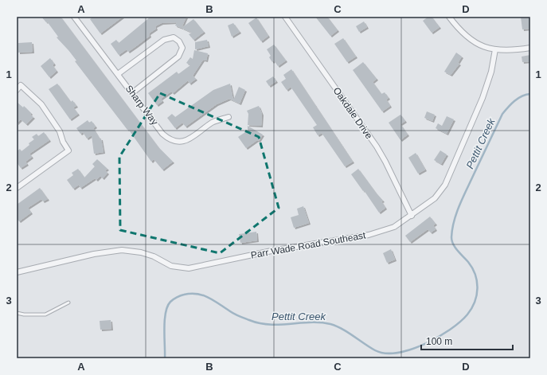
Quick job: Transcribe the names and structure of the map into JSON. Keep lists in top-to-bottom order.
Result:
{
  "streets": {
    "street": ["Sharp Way", "Oakdale Drive", "Parr Wade Road Southeast"]
  },
  "crossings": [
    ["Oakdale Drive", "Parr Wade Road Southeast"]
  ],
  "water": ["Pettit Creek"],
  "scale_bar": "100 m",
  "grid": {
    "columns": [
      "A",
      "B",
      "C",
      "D"
    ],
    "rows": ["1", "2", "3"]
  }
}
